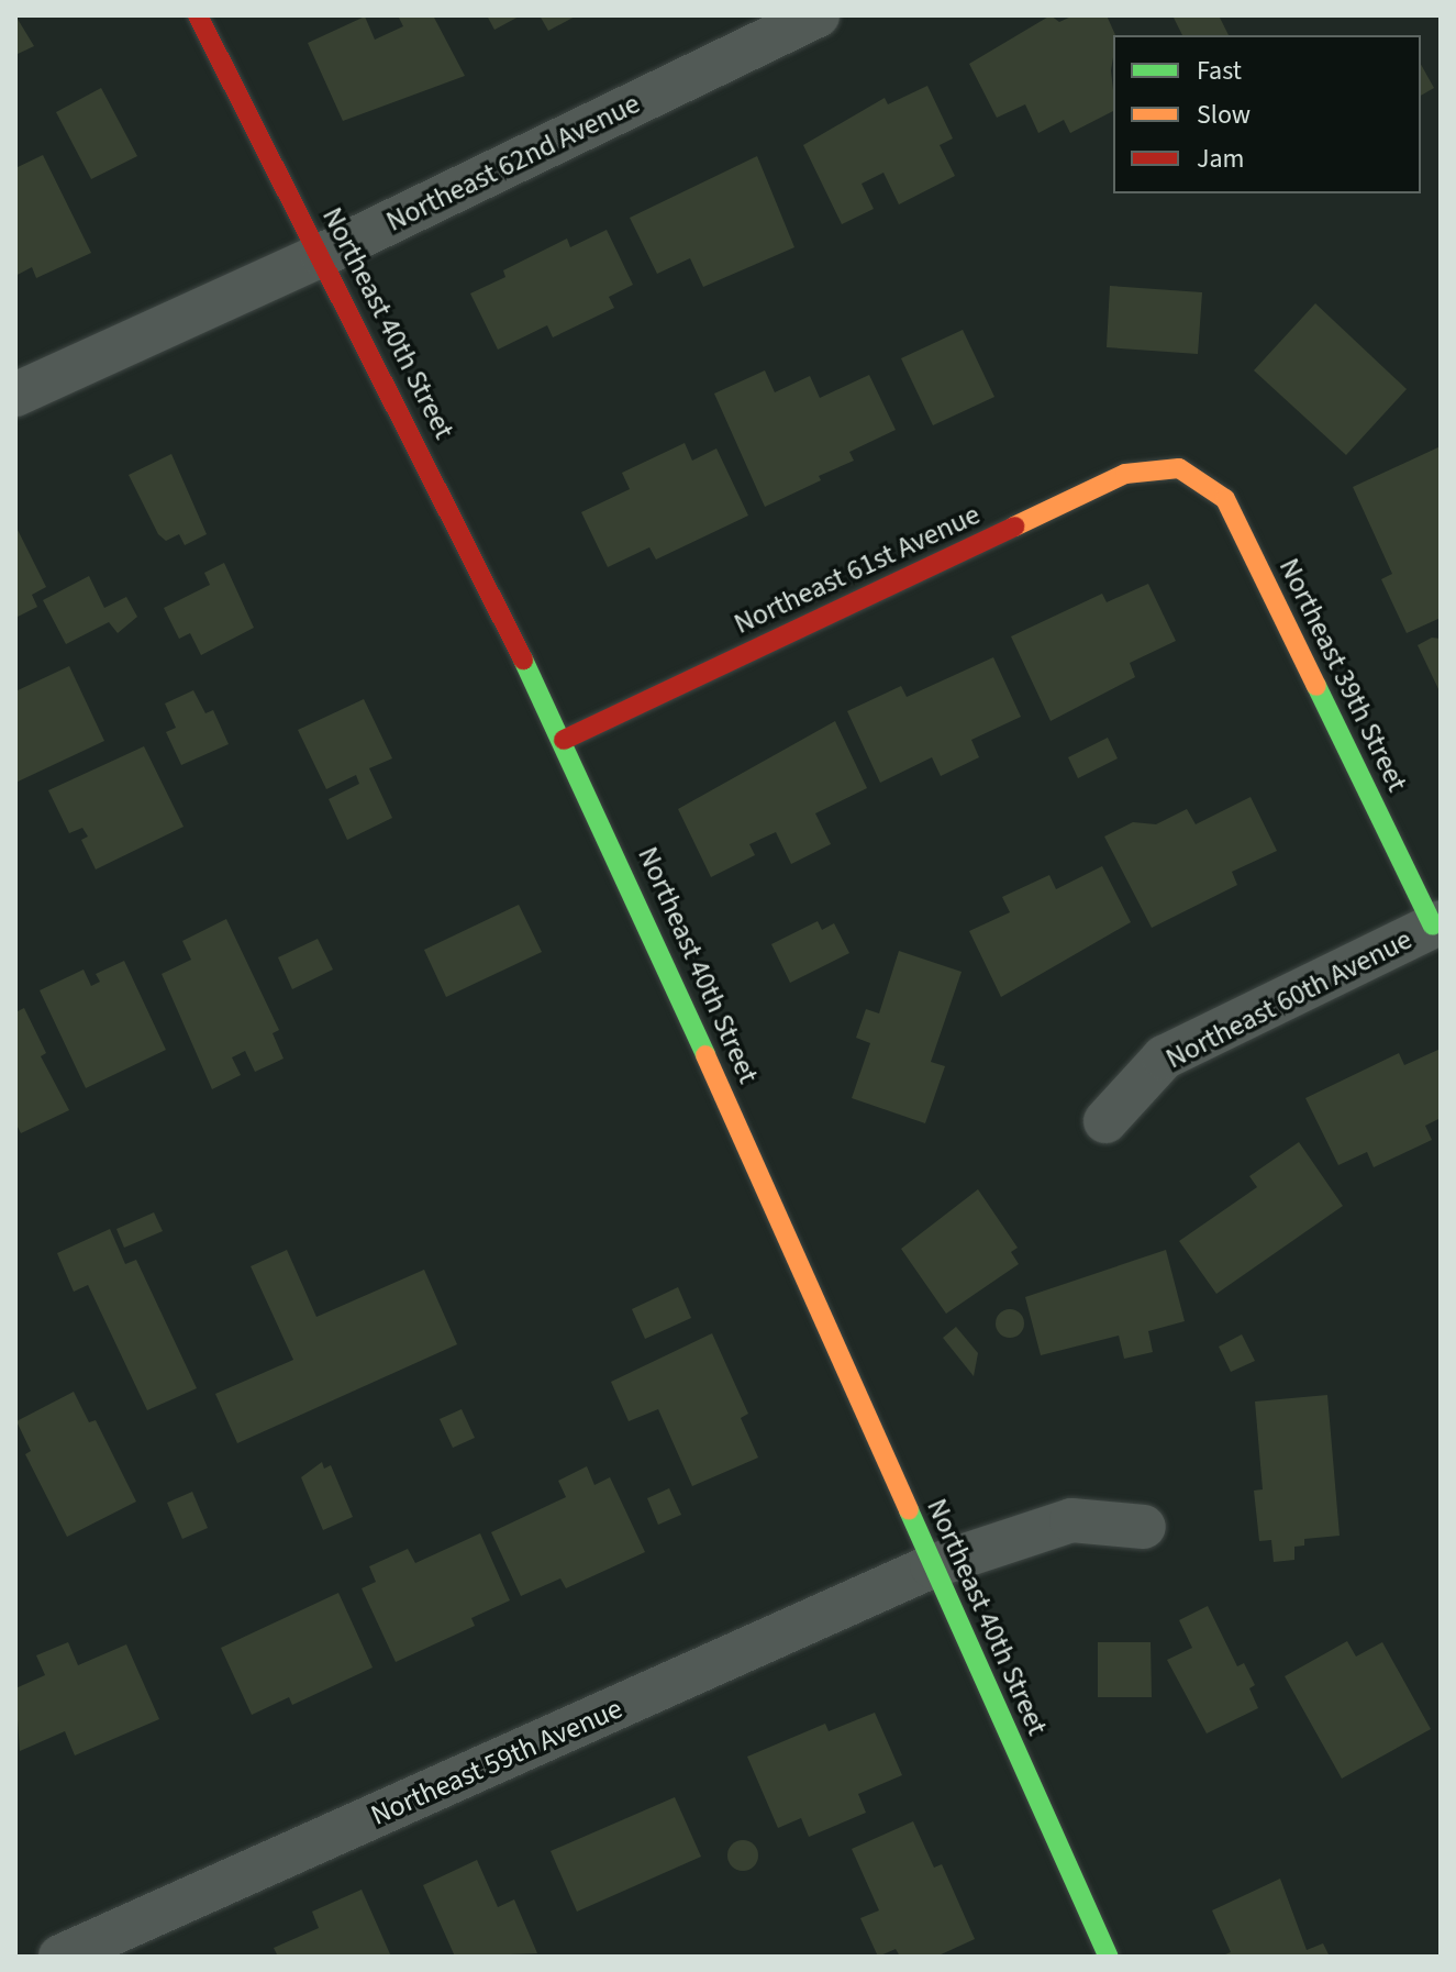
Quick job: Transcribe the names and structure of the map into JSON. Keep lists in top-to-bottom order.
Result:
{
  "streets": {
    "street": [
      "Northeast 62nd Avenue",
      "Northeast 40th Street",
      "Northeast 61st Avenue",
      "Northeast 39th Street",
      "Northeast 60th Avenue",
      "Northeast 59th Avenue"
    ]
  },
  "crossings": [
    ["Northeast 62nd Avenue", "Northeast 40th Street"],
    ["Northeast 40th Street", "Northeast 61st Avenue"],
    ["Northeast 40th Street", "Northeast 59th Avenue"],
    ["Northeast 61st Avenue", "Northeast 39th Street"],
    ["Northeast 39th Street", "Northeast 60th Avenue"]
  ],
  "legend": ["Fast", "Slow", "Jam"]
}
